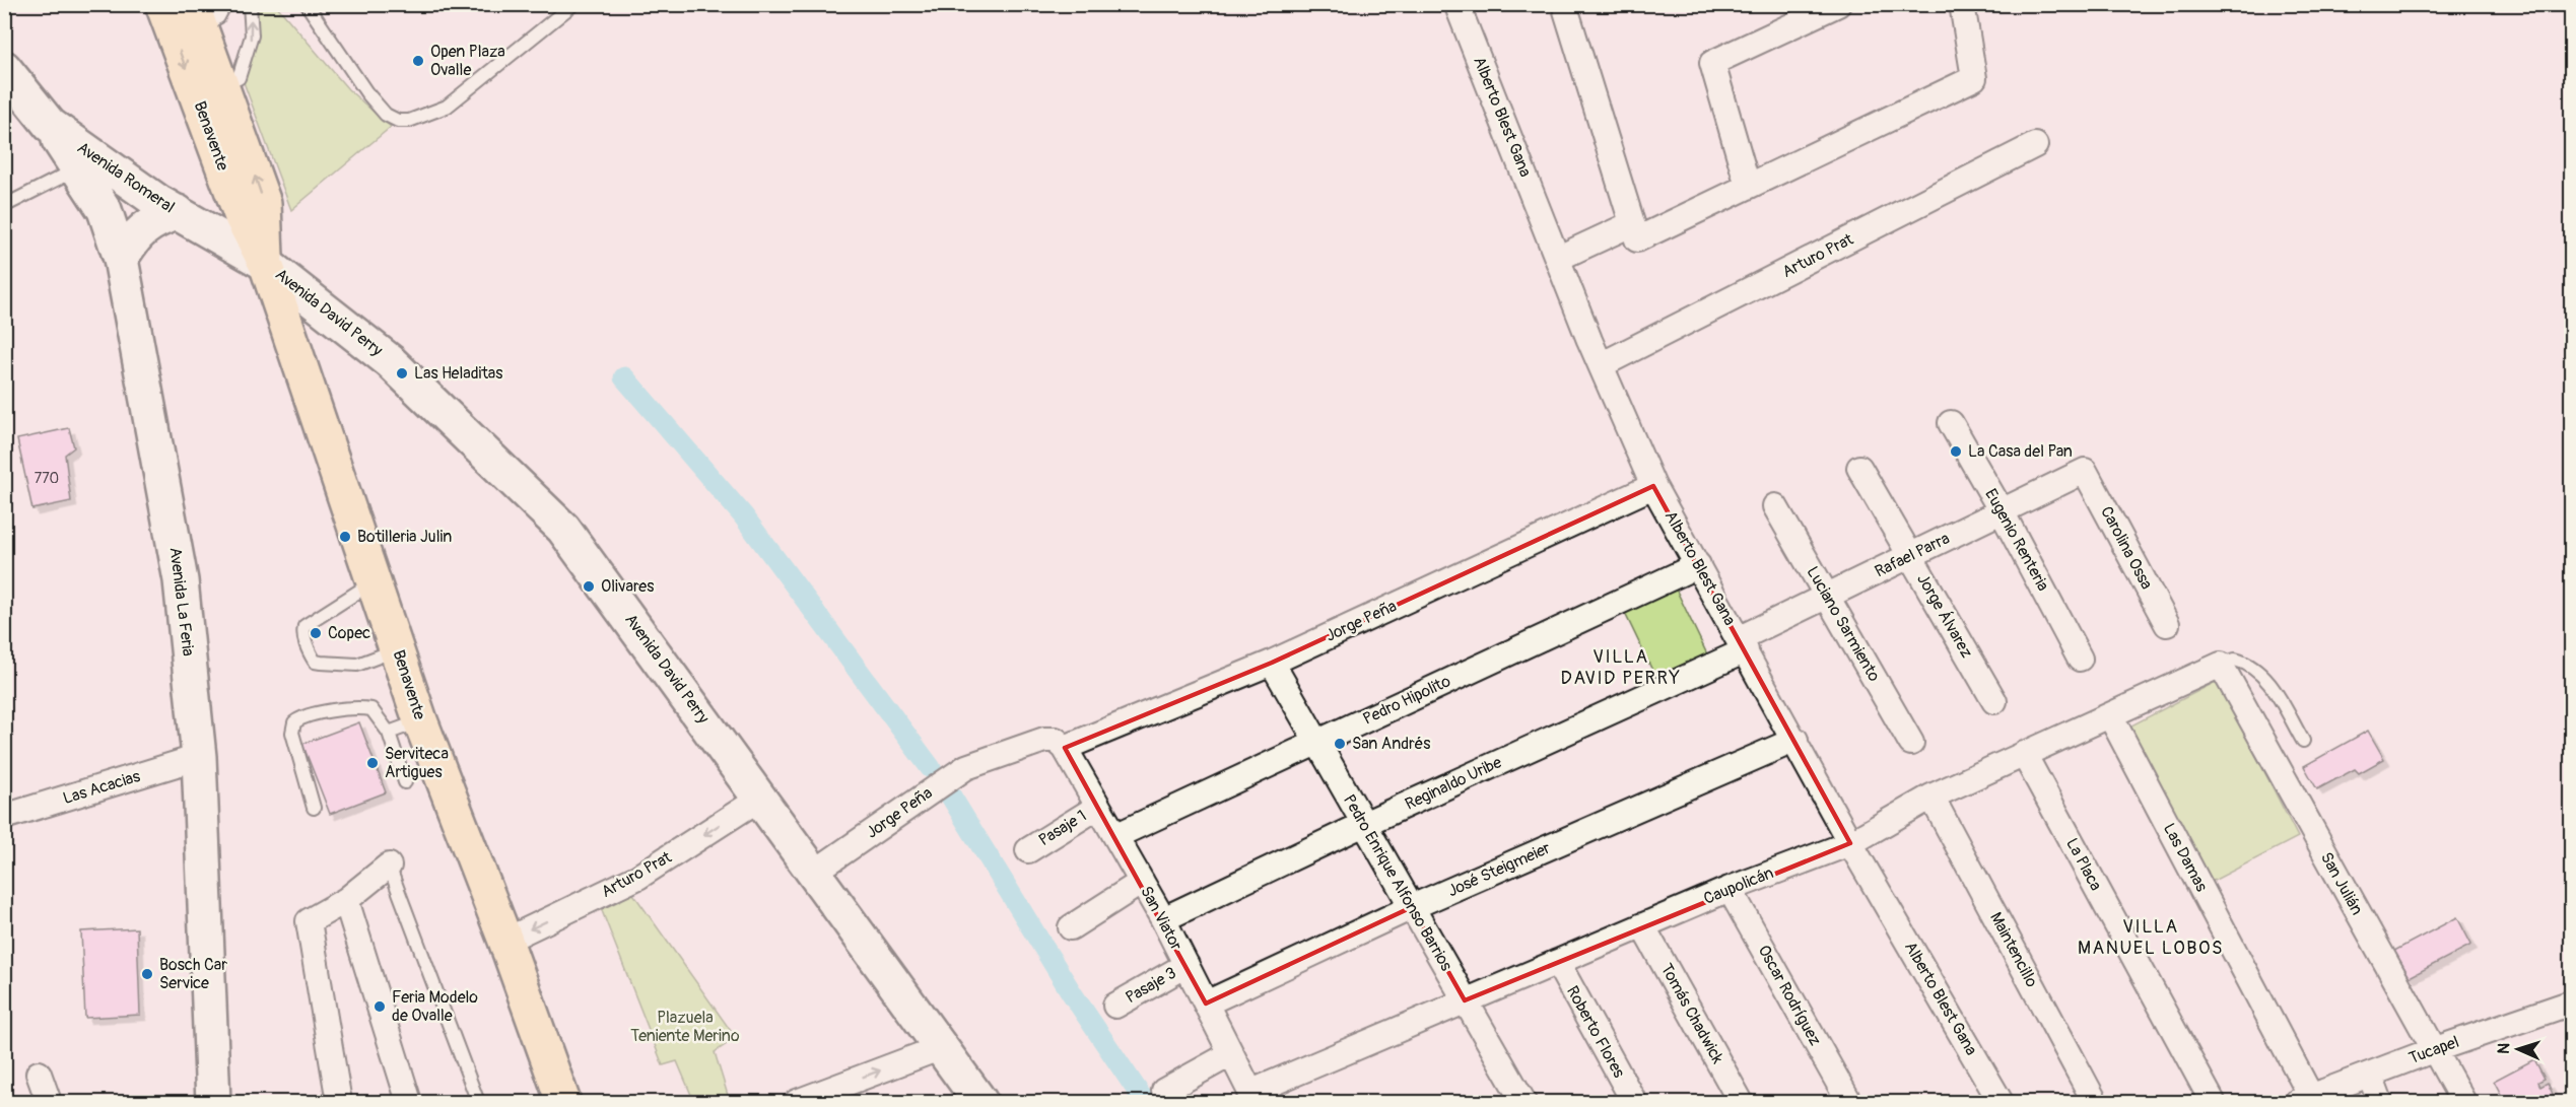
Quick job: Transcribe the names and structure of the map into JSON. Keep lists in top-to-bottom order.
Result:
{
  "streets": {
    "main road": [
      "Benavente",
      "Avenida Romeral",
      "Avenida David Perry",
      "Avenida La Feria"
    ],
    "street": [
      "Alberto Blest Gana",
      "Arturo Prat",
      "Eugenio Renteria",
      "Carolina Ossa",
      "Rafael Parra",
      "Jorge Álvarez",
      "Jorge Peña",
      "Luciano Sarmiento",
      "Pedro Hipolito",
      "Reginaldo Uribe",
      "Las Acacias",
      "Pasaje 1",
      "Las Damas",
      "La Placa",
      "José Steigmeier",
      "Pedro Enrique Alfonso Barrios",
      "San Julián",
      "Caupolicán",
      "San Viator",
      "Maintencillo",
      "Pasaje 3",
      "Oscar Rodríguez",
      "Tomás Chadwick",
      "Roberto Flores",
      "Tucapel"
    ]
  },
  "crossings": [
    ["Alberto Blest Gana", "Arturo Prat"],
    ["Alberto Blest Gana", "Rafael Parra"],
    ["Alberto Blest Gana", "Jorge Peña"],
    ["Alberto Blest Gana", "Pedro Hipolito"],
    ["Alberto Blest Gana", "Reginaldo Uribe"],
    ["Alberto Blest Gana", "José Steigmeier"],
    ["Alberto Blest Gana", "Caupolicán"],
    ["Benavente", "Avenida Romeral"],
    ["Benavente", "Arturo Prat"],
    ["Benavente", "Avenida David Perry"],
    ["Avenida Romeral", "Avenida David Perry"],
    ["Avenida Romeral", "Avenida La Feria"],
    ["Arturo Prat", "Avenida David Perry"],
    ["Avenida David Perry", "Jorge Peña"],
    ["Eugenio Renteria", "Rafael Parra"],
    ["Carolina Ossa", "Rafael Parra"],
    ["Rafael Parra", "Jorge Álvarez"],
    ["Rafael Parra", "Luciano Sarmiento"],
    ["Rafael Parra", "Reginaldo Uribe"],
    ["Avenida La Feria", "Las Acacias"],
    ["Jorge Peña", "Pedro Enrique Alfonso Barrios"],
    ["Jorge Peña", "San Viator"],
    ["Pedro Hipolito", "Pedro Enrique Alfonso Barrios"],
    ["Pedro Hipolito", "San Viator"],
    ["Reginaldo Uribe", "Pedro Enrique Alfonso Barrios"],
    ["Reginaldo Uribe", "San Viator"],
    ["Pasaje 1", "San Viator"],
    ["Las Damas", "Caupolicán"],
    ["Las Damas", "Tucapel"],
    ["La Placa", "Caupolicán"],
    ["José Steigmeier", "Pedro Enrique Alfonso Barrios"],
    ["José Steigmeier", "San Viator"],
    ["Pedro Enrique Alfonso Barrios", "Caupolicán"],
    ["San Julián", "Caupolicán"],
    ["San Julián", "Tucapel"],
    ["Caupolicán", "San Viator"],
    ["Caupolicán", "Maintencillo"],
    ["Caupolicán", "Oscar Rodríguez"],
    ["Caupolicán", "Tomás Chadwick"],
    ["Caupolicán", "Roberto Flores"],
    ["San Viator", "Pasaje 3"]
  ],
  "one_way": ["Arturo Prat"],
  "districts": ["VILLA DAVID PERRY", "VILLA MANUEL LOBOS"],
  "parks": ["Plazuela Teniente Merino"],
  "places": [
    "Open Plaza Ovalle",
    "Las Heladitas",
    "La Casa del Pan",
    "Botilleria Julin",
    "Olivares",
    "Copec",
    "San Andrés",
    "Serviteca Artigues",
    "Bosch Car Service",
    "Feria Modelo de Ovalle"
  ],
  "house_numbers": ["770"],
  "north": "left"
}
